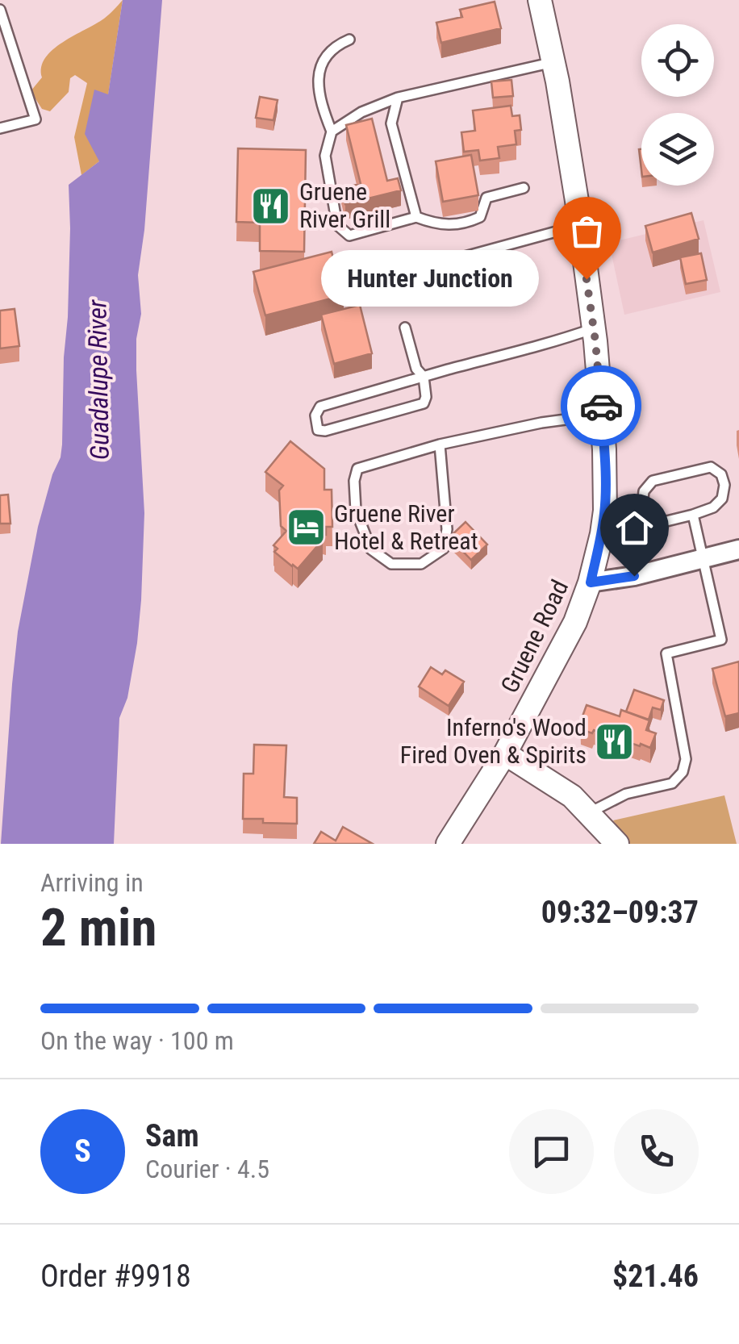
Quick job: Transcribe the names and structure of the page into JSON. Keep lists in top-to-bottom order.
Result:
{
  "streets": {
    "street": ["Gruene Road"]
  },
  "water": ["Guadalupe River"],
  "places": {
    "restaurant": ["Gruene River Grill", "Inferno's Wood Fired Oven & Spirits"],
    "other": ["Hunter Junction"],
    "hotel": ["Gruene River Hotel & Retreat"]
  },
  "page": {
    "bubble": "Hunter Junction",
    "heading": ["2 min", "Arriving in", "09:32–09:37"],
    "panel": [
      "Sam",
      "Courier · 4.5",
      "Order #9918",
      "$21.46"
    ],
    "bar": "On the way · 100 m",
    "round": "S"
  }
}
